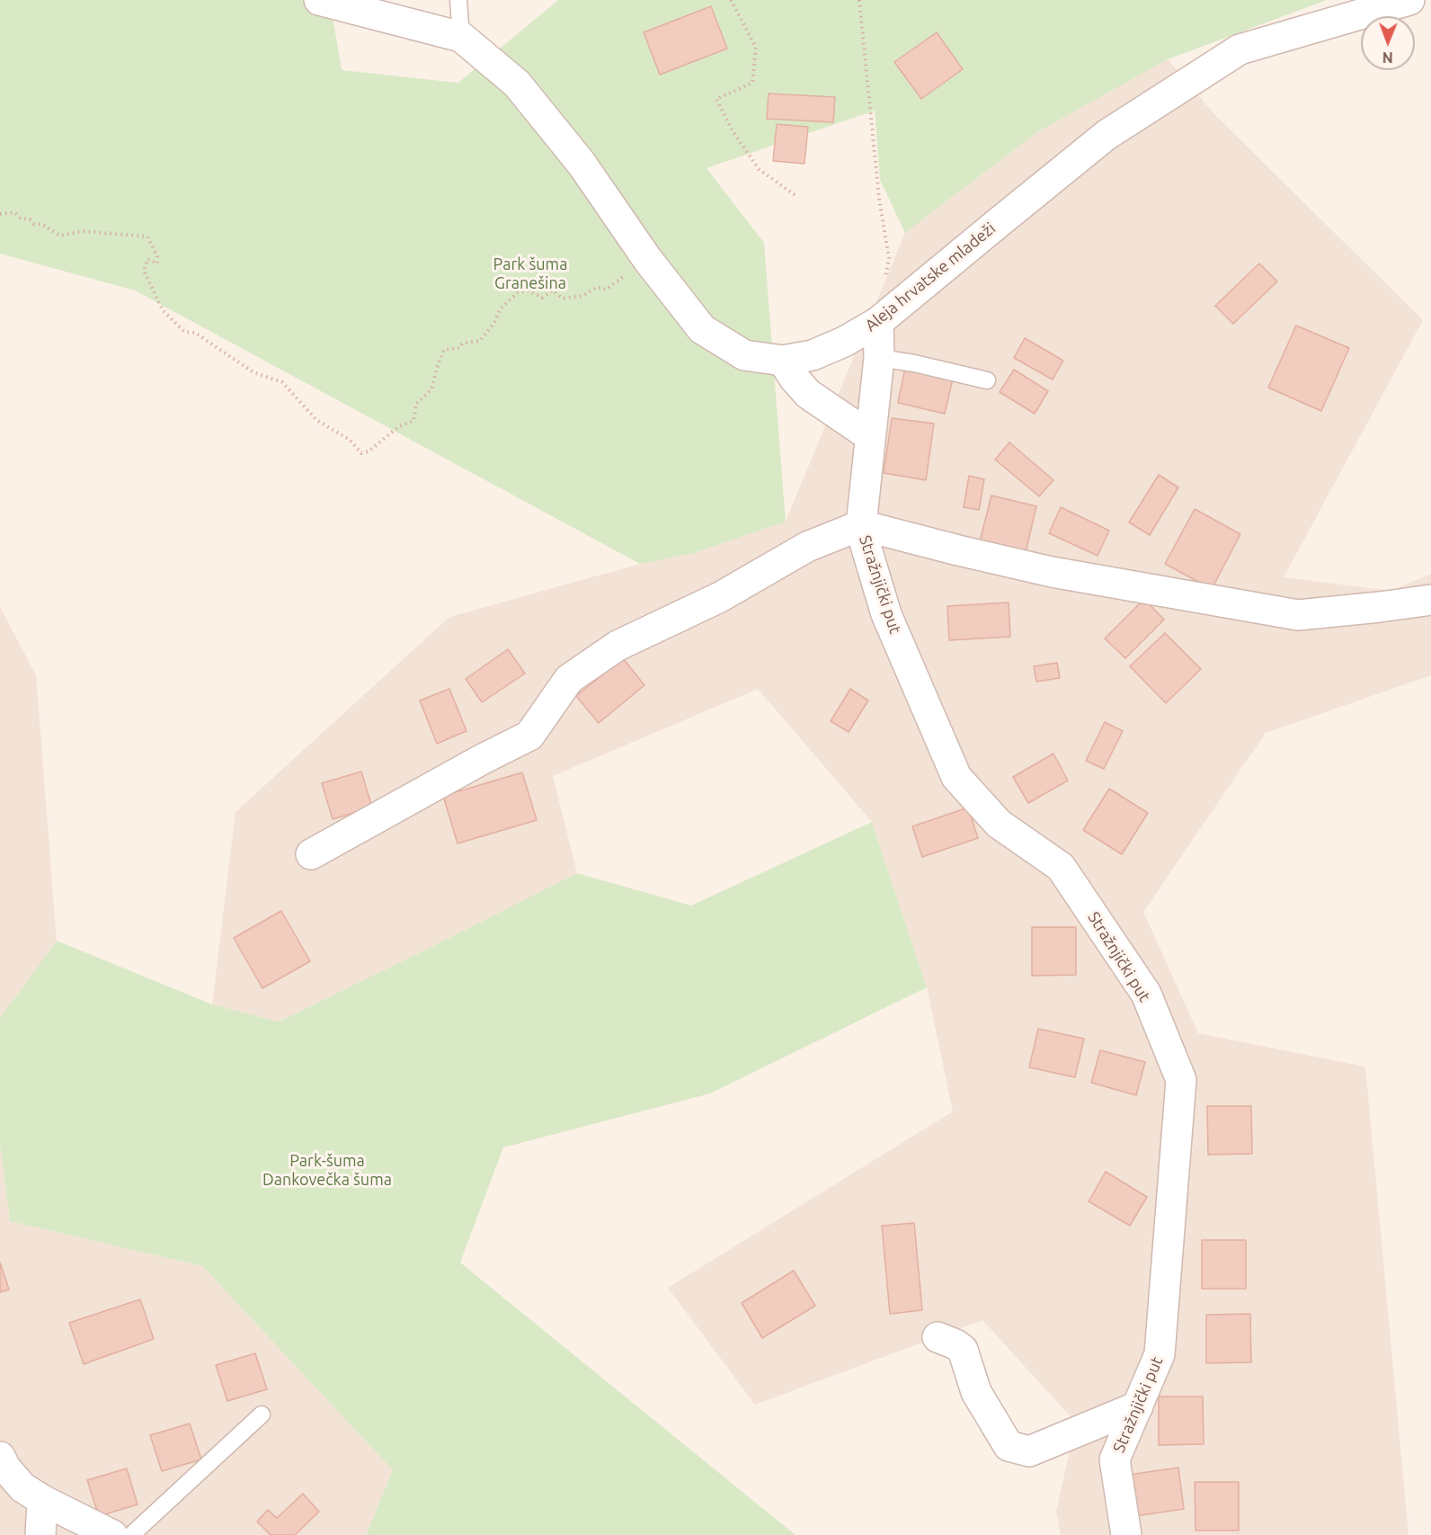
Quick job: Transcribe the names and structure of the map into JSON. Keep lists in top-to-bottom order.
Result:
{
  "streets": {
    "street": ["Aleja hrvatske mladeži", "Stražnjički put"]
  },
  "crossings": [
    ["Aleja hrvatske mladeži", "Stražnjički put"]
  ],
  "parks": ["Park šuma Granešina", "Park-šuma Dankovečka šuma"],
  "north": "bottom"
}
